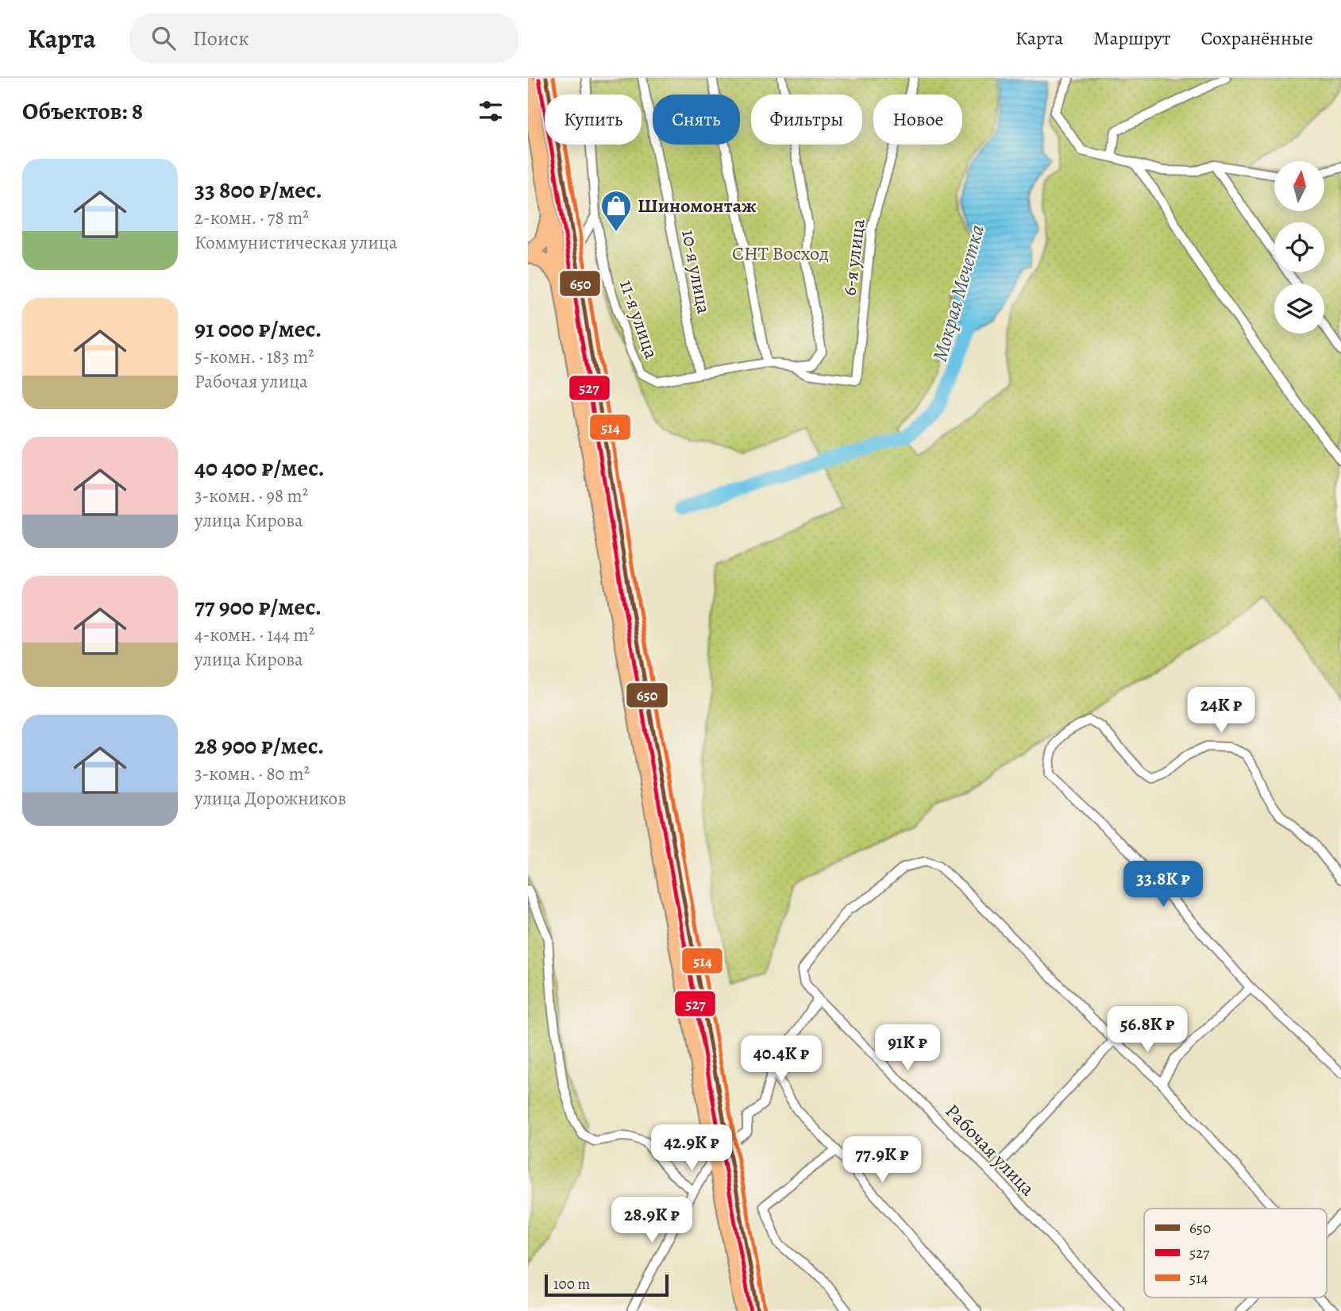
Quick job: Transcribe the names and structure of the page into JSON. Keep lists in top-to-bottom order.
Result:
{
  "streets": {
    "street": [
      "6-я улица",
      "10-я улица",
      "11-я улица",
      "Рабочая улица"
    ]
  },
  "crossings": [
    ["6-я улица", "11-я улица"],
    ["10-я улица", "11-я улица"]
  ],
  "water": ["Мокрая Мечетка"],
  "parks": ["СНТ Восход"],
  "places": {
    "shop": ["Шиномонтаж"]
  },
  "lines": ["transit line 650", "transit line 514", "transit line 527"],
  "legend": ["650", "527", "514"],
  "scale_bar": "100 m",
  "north": "top",
  "page": {
    "header": "Карта",
    "search": "Поиск",
    "nav": ["Карта", "Маршрут", "Сохранённые"],
    "heading": "Объектов: 8",
    "chip": [
      "Купить",
      "Снять",
      "Фильтры",
      "Новое"
    ],
    "list": [
      {
        "name": "33 800 ₽/мес.",
        "note": "2-комн. · 78 m² · Коммунистическая улица"
      },
      {
        "name": "91 000 ₽/мес.",
        "note": "5-комн. · 183 m² · Рабочая улица"
      },
      {
        "name": "40 400 ₽/мес.",
        "note": "3-комн. · 98 m² · улица Кирова"
      },
      {
        "name": "77 900 ₽/мес.",
        "note": "4-комн. · 144 m² · улица Кирова"
      },
      {
        "name": "28 900 ₽/мес.",
        "note": "3-комн. · 80 m² · улица Дорожников"
      }
    ],
    "price": [
      "24K ₽",
      "33.8K ₽",
      "56.8K ₽",
      "91K ₽",
      "40.4K ₽",
      "42.9K ₽",
      "77.9K ₽",
      "28.9K ₽"
    ],
    "scale": "100 m"
  }
}
